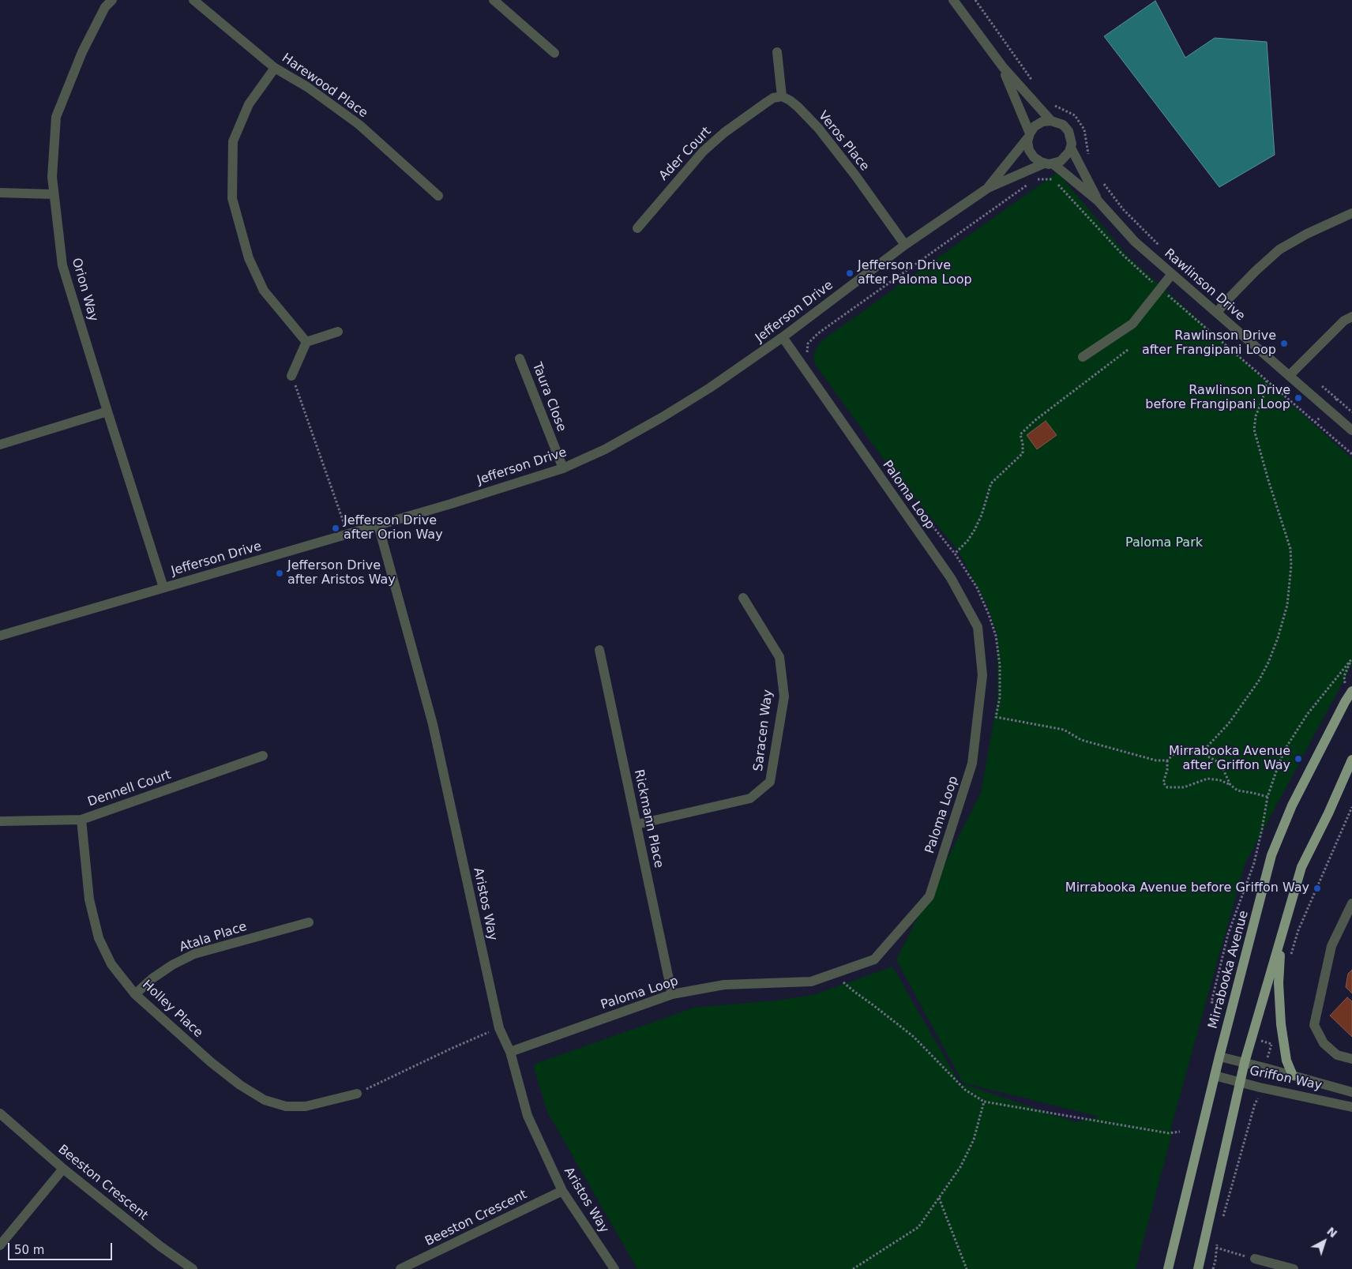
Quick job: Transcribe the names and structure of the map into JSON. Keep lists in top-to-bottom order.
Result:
{
  "streets": {
    "main road": ["Mirrabooka Avenue"],
    "street": [
      "Harewood Place",
      "Veros Place",
      "Ader Court",
      "Rawlinson Drive",
      "Orion Way",
      "Jefferson Drive",
      "Taura Close",
      "Paloma Loop",
      "Saracen Way",
      "Dennell Court",
      "Rickmann Place",
      "Aristos Way",
      "Atala Place",
      "Holley Place",
      "Griffon Way",
      "Beeston Crescent"
    ]
  },
  "crossings": [
    ["Veros Place", "Ader Court"],
    ["Veros Place", "Jefferson Drive"],
    ["Rawlinson Drive", "Jefferson Drive"],
    ["Orion Way", "Jefferson Drive"],
    ["Jefferson Drive", "Taura Close"],
    ["Jefferson Drive", "Paloma Loop"],
    ["Jefferson Drive", "Aristos Way"],
    ["Paloma Loop", "Rickmann Place"],
    ["Paloma Loop", "Aristos Way"],
    ["Saracen Way", "Rickmann Place"],
    ["Dennell Court", "Holley Place"],
    ["Aristos Way", "Beeston Crescent"],
    ["Atala Place", "Holley Place"],
    ["Mirrabooka Avenue", "Griffon Way"]
  ],
  "parks": ["Paloma Park"],
  "places": [
    "Jefferson Drive after Paloma Loop",
    "Rawlinson Drive after Frangipani Loop",
    "Rawlinson Drive before Frangipani Loop",
    "Jefferson Drive after Orion Way",
    "Jefferson Drive after Aristos Way",
    "Mirrabooka Avenue after Griffon Way",
    "Mirrabooka Avenue before Griffon Way"
  ],
  "scale_bar": "50 m",
  "north": "top right"
}
